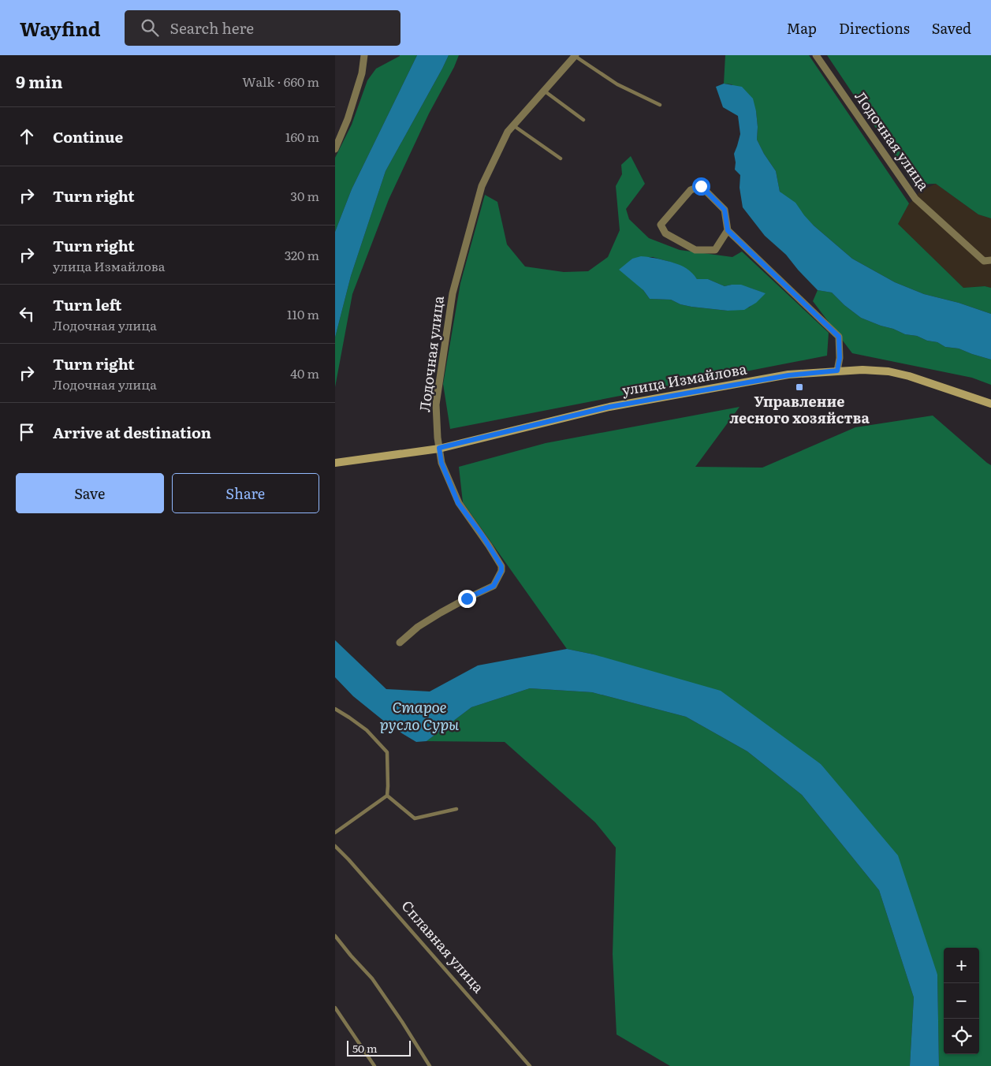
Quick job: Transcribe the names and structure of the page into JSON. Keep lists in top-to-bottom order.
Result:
{
  "streets": {
    "main road": ["улица Измайлова"],
    "street": ["Лодочная улица"],
    "lane": ["Сплавная улица"]
  },
  "crossings": [
    ["Лодочная улица", "улица Измайлова"]
  ],
  "water": ["Старое русло Суры"],
  "places": {
    "transit": ["Управление лесного хозяйства"]
  },
  "scale_bar": "50 m",
  "page": {
    "header": "Wayfind",
    "search": "Search here",
    "nav": ["Map", "Directions", "Saved"],
    "heading": ["9 min", "Walk · 660 m"],
    "list": [
      ["Continue", "160 m"],
      ["Turn right", "30 m"],
      ["Turn right", "улица Измайлова", "320 m"],
      ["Turn left", "Лодочная улица", "110 m"],
      ["Turn right", "Лодочная улица", "40 m"],
      "Arrive at destination"
    ],
    "buttons": ["Save", "Share"],
    "map_buttons": ["+", "−"],
    "scale": "50 m"
  }
}
